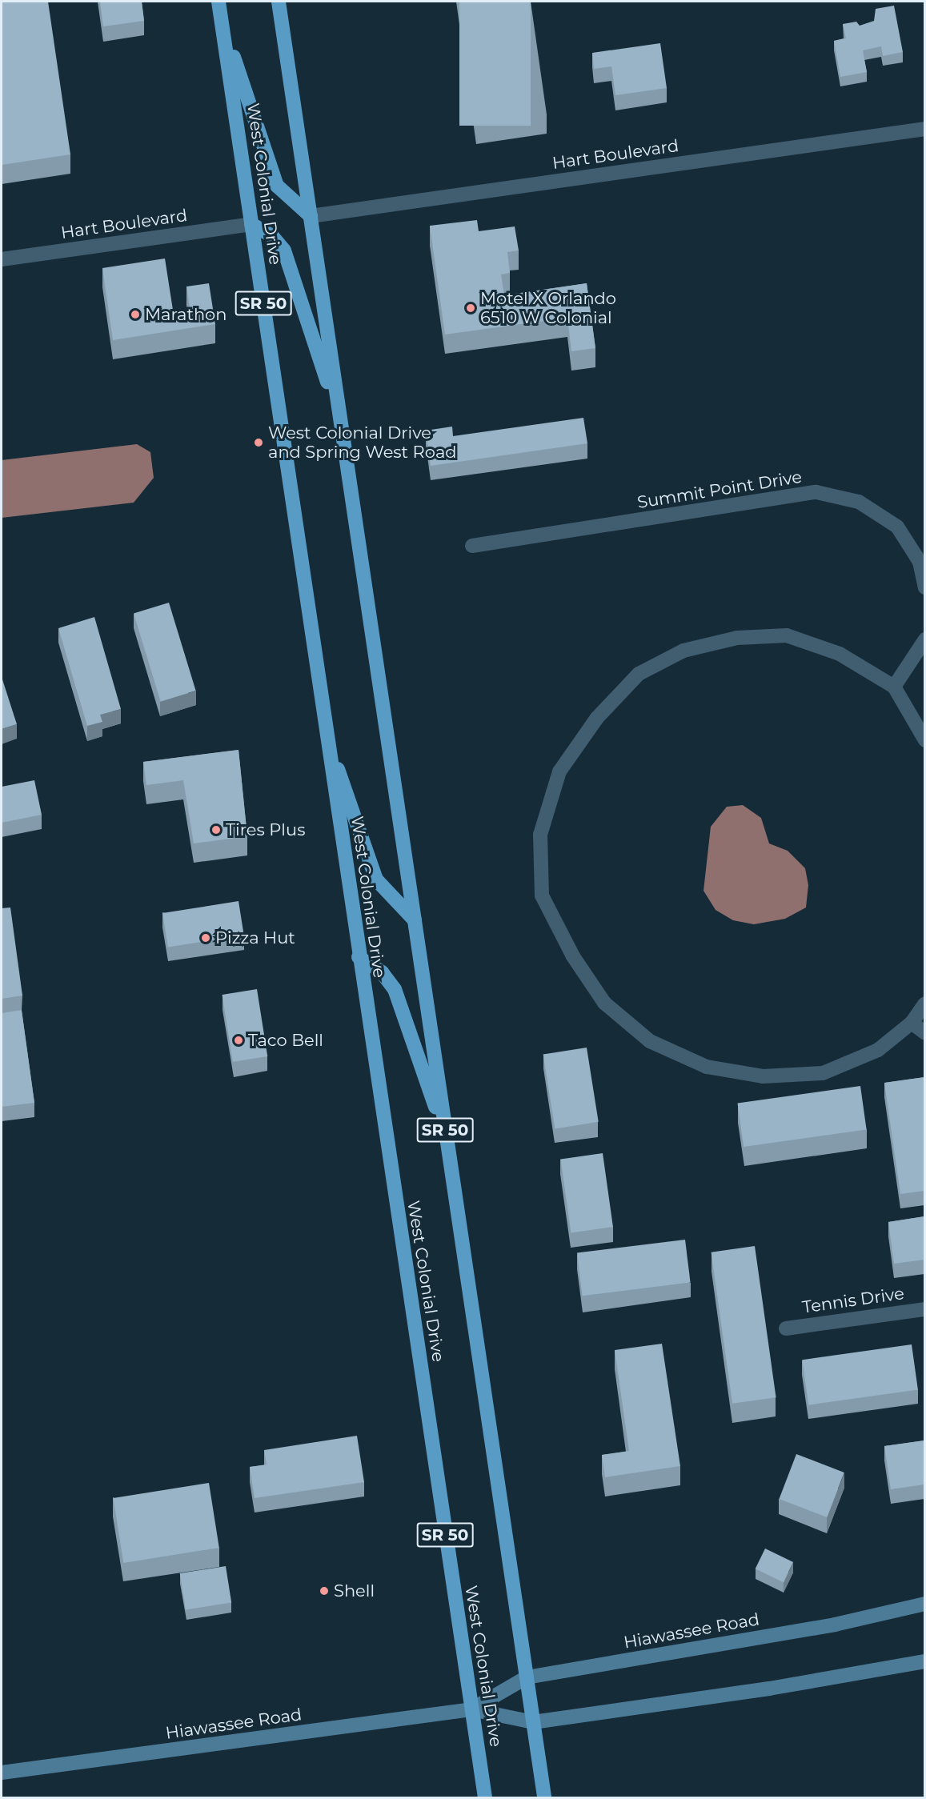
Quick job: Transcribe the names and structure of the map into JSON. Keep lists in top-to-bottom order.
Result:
{
  "streets": {
    "highway": ["West Colonial Drive", "SR 50"],
    "main road": ["Hiawassee Road"],
    "street": ["Hart Boulevard", "Summit Point Drive", "Tennis Drive"]
  },
  "crossings": [
    ["Hart Boulevard", "West Colonial Drive"],
    ["Hart Boulevard", "SR 50"],
    ["West Colonial Drive", "Hiawassee Road"],
    ["SR 50", "Hiawassee Road"]
  ],
  "places": [
    "Motel X Orlando 6510 W Colonial",
    "Marathon",
    "West Colonial Drive and Spring West Road",
    "Tires Plus",
    "Pizza Hut",
    "Taco Bell",
    "Shell"
  ]
}
